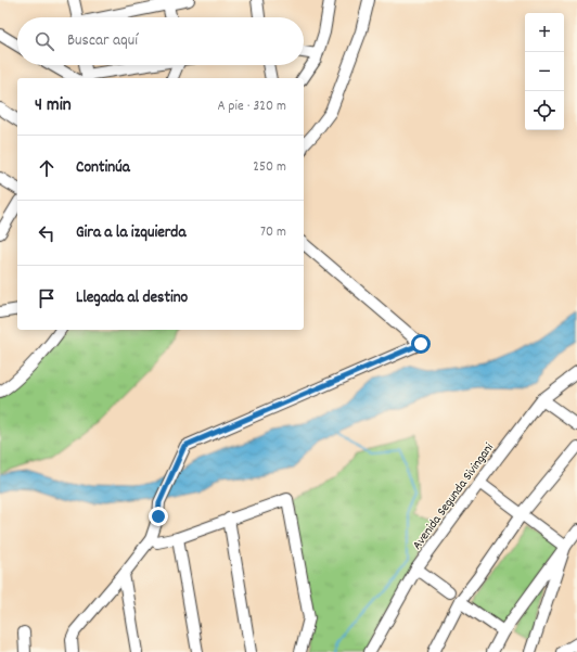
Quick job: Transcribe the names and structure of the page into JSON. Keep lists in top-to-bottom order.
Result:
{
  "streets": {
    "street": ["Avenida Segunda Sivingani"]
  },
  "page": {
    "map_buttons": ["+", "−"],
    "search": "Buscar aquí",
    "heading": ["4 min", "A pie · 320 m"],
    "list": [
      ["Continúa", "250 m"],
      ["Gira a la izquierda", "70 m"],
      "Llegada al destino"
    ]
  }
}
